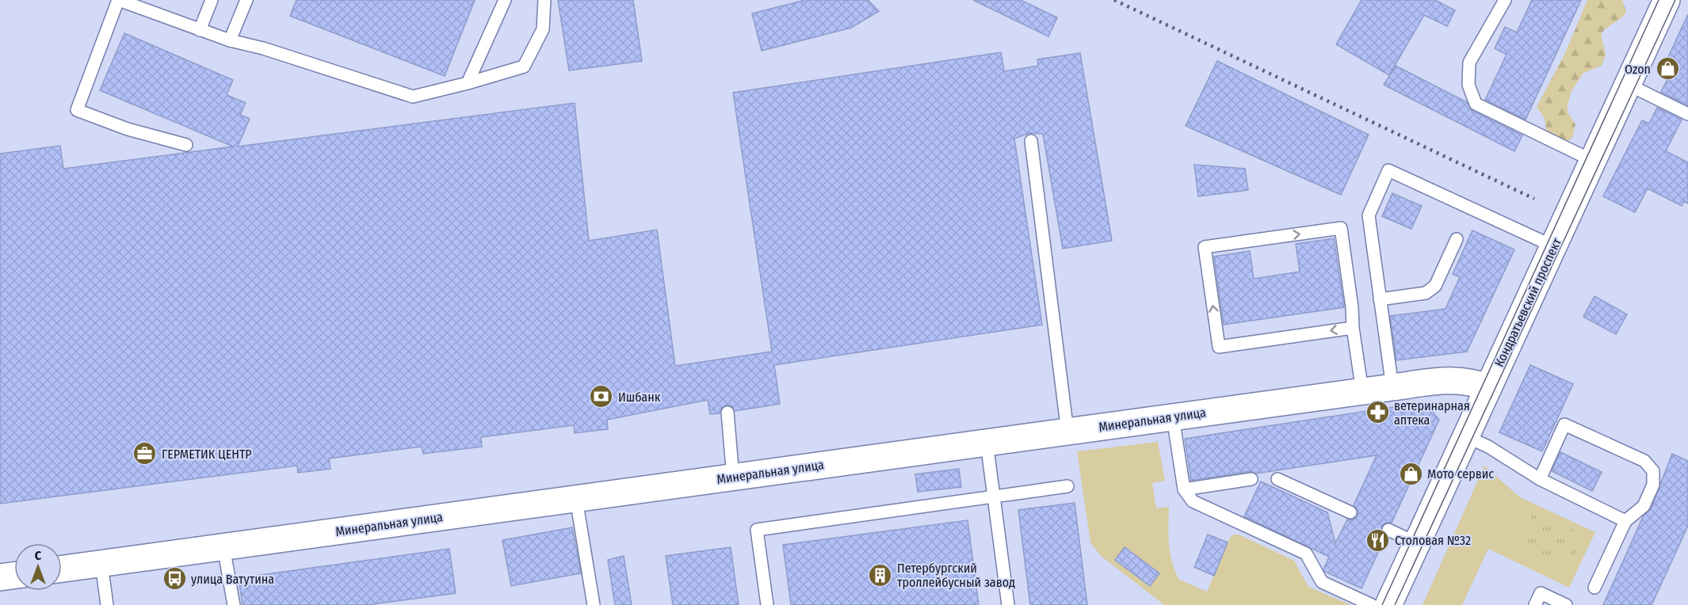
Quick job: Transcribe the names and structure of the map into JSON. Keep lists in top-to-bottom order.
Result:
{
  "streets": {
    "street": ["Кондратьевский проспект", "Минеральная улица"]
  },
  "crossings": [
    ["Кондратьевский проспект", "Минеральная улица"]
  ],
  "places": {
    "shop": ["Ozon", "Мото сервис"],
    "bank": ["Ишбанк"],
    "pharmacy": ["ветеринарная аптека"],
    "office": ["ГЕРМЕТИК ЦЕНТР"],
    "restaurant": ["Столовая №32"],
    "building": ["Петербургский троллейбусный завод"],
    "bus stop": ["улица Ватутина"]
  },
  "north": "top"
}
